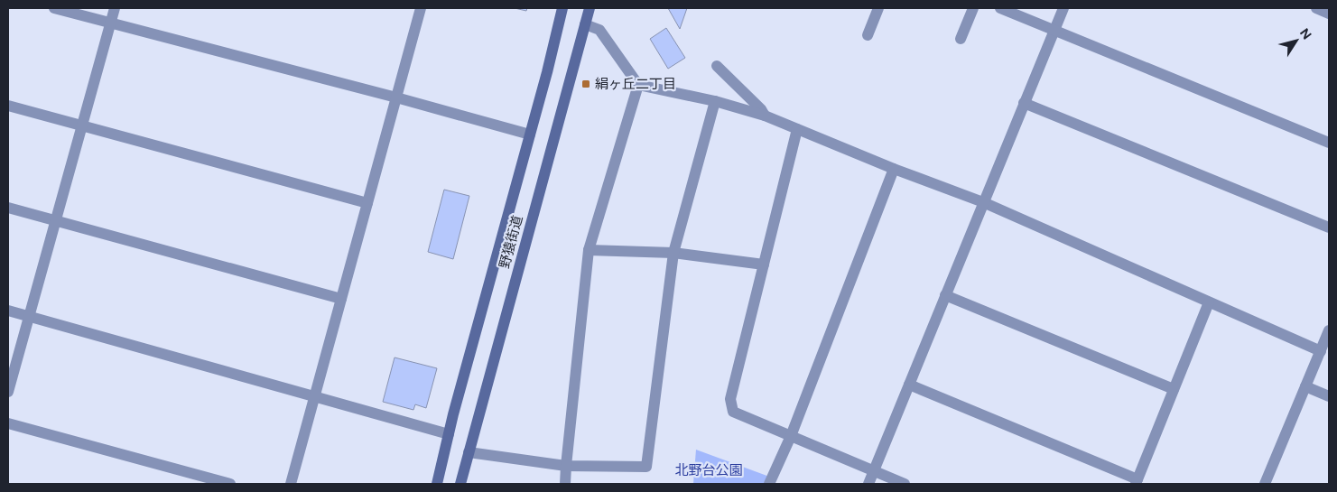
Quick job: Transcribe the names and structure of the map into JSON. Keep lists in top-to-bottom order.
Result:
{
  "streets": {
    "main road": ["野猿街道"]
  },
  "parks": ["北野台公園"],
  "places": {
    "transit": ["絹ヶ丘二丁目"]
  },
  "north": "top right"
}
